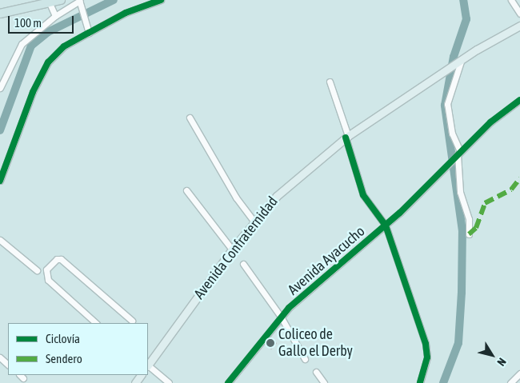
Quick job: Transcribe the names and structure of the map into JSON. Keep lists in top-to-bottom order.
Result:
{
  "streets": {
    "main road": ["Avenida Confraternidad"],
    "street": ["Avenida Ayacucho"]
  },
  "places": ["Coliceo de Gallo el Derby"],
  "legend": ["Ciclovía", "Sendero"],
  "scale_bar": "100 m",
  "north": "bottom right"
}
